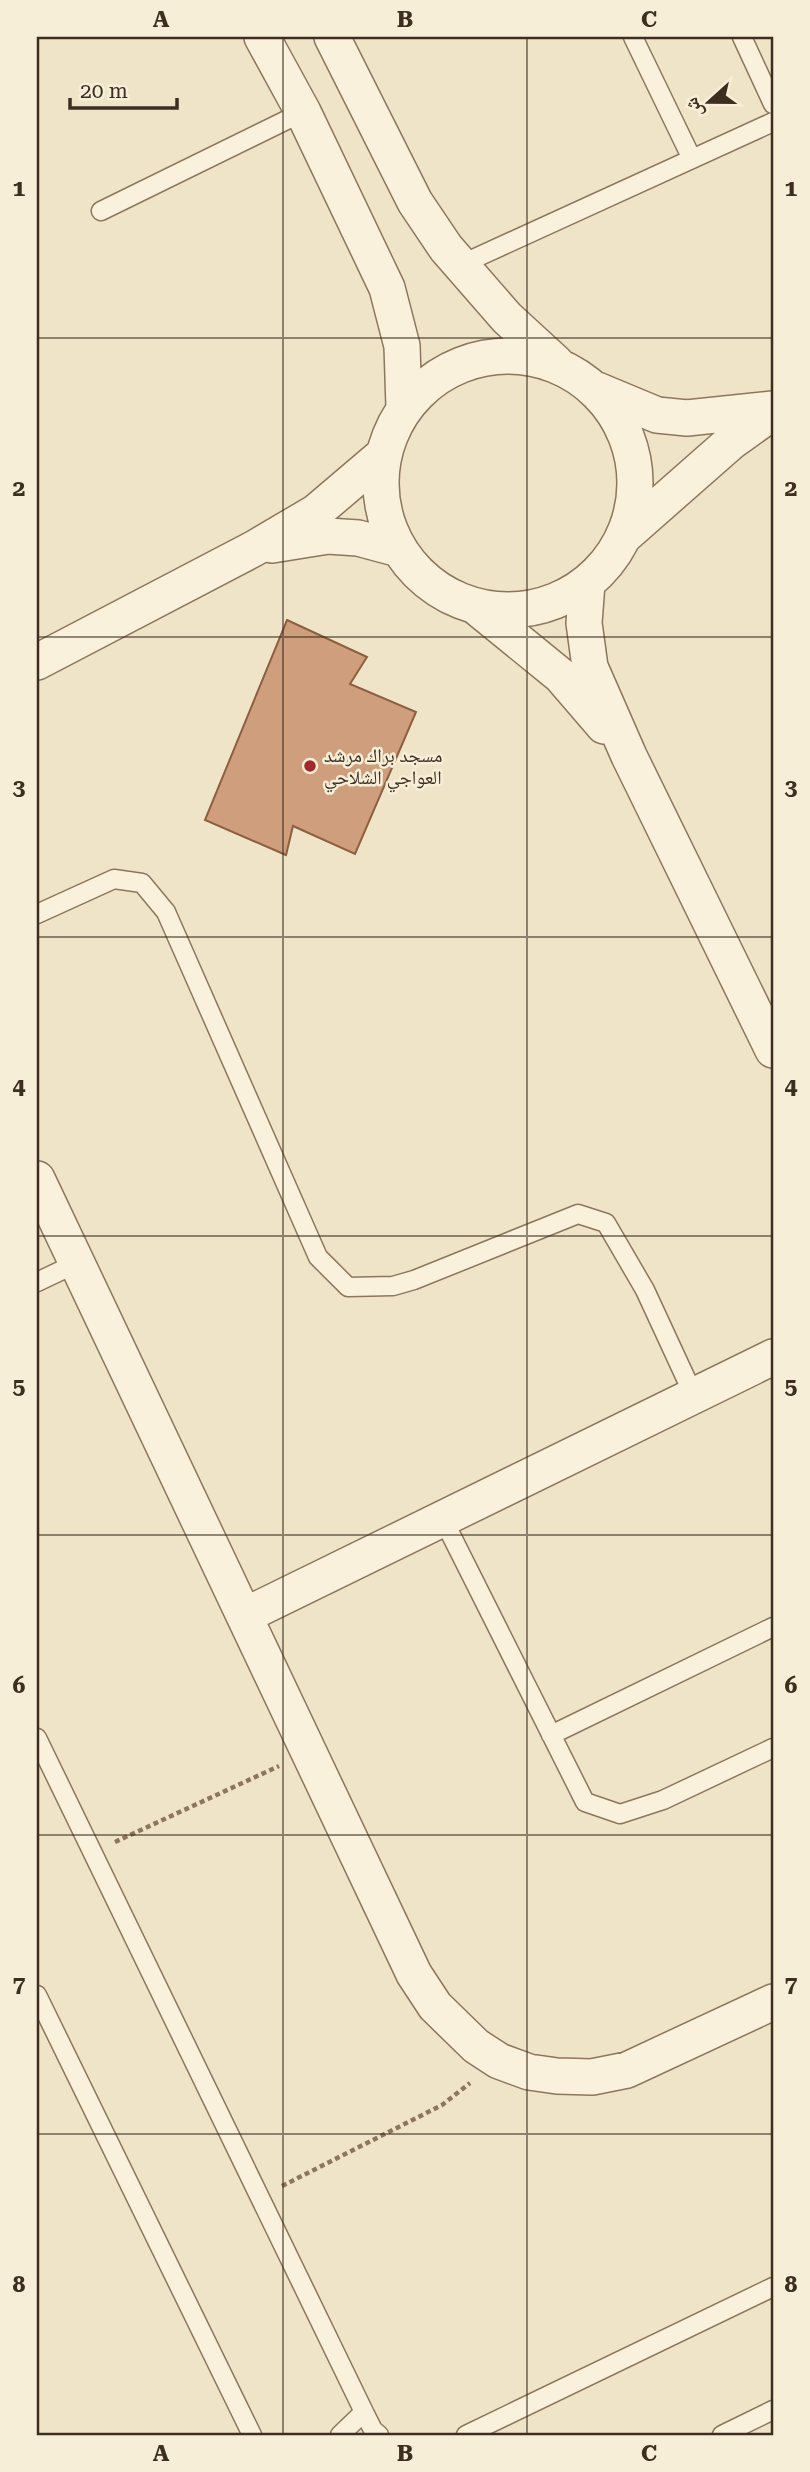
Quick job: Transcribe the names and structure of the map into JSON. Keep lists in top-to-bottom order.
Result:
{
  "places": ["مسجد براك مرشد العواجي الشلاحي"],
  "scale_bar": "20 m",
  "north": "left",
  "grid": {
    "columns": ["A", "B", "C"],
    "rows": [
      "1",
      "2",
      "3",
      "4",
      "5",
      "6",
      "7",
      "8"
    ]
  }
}
